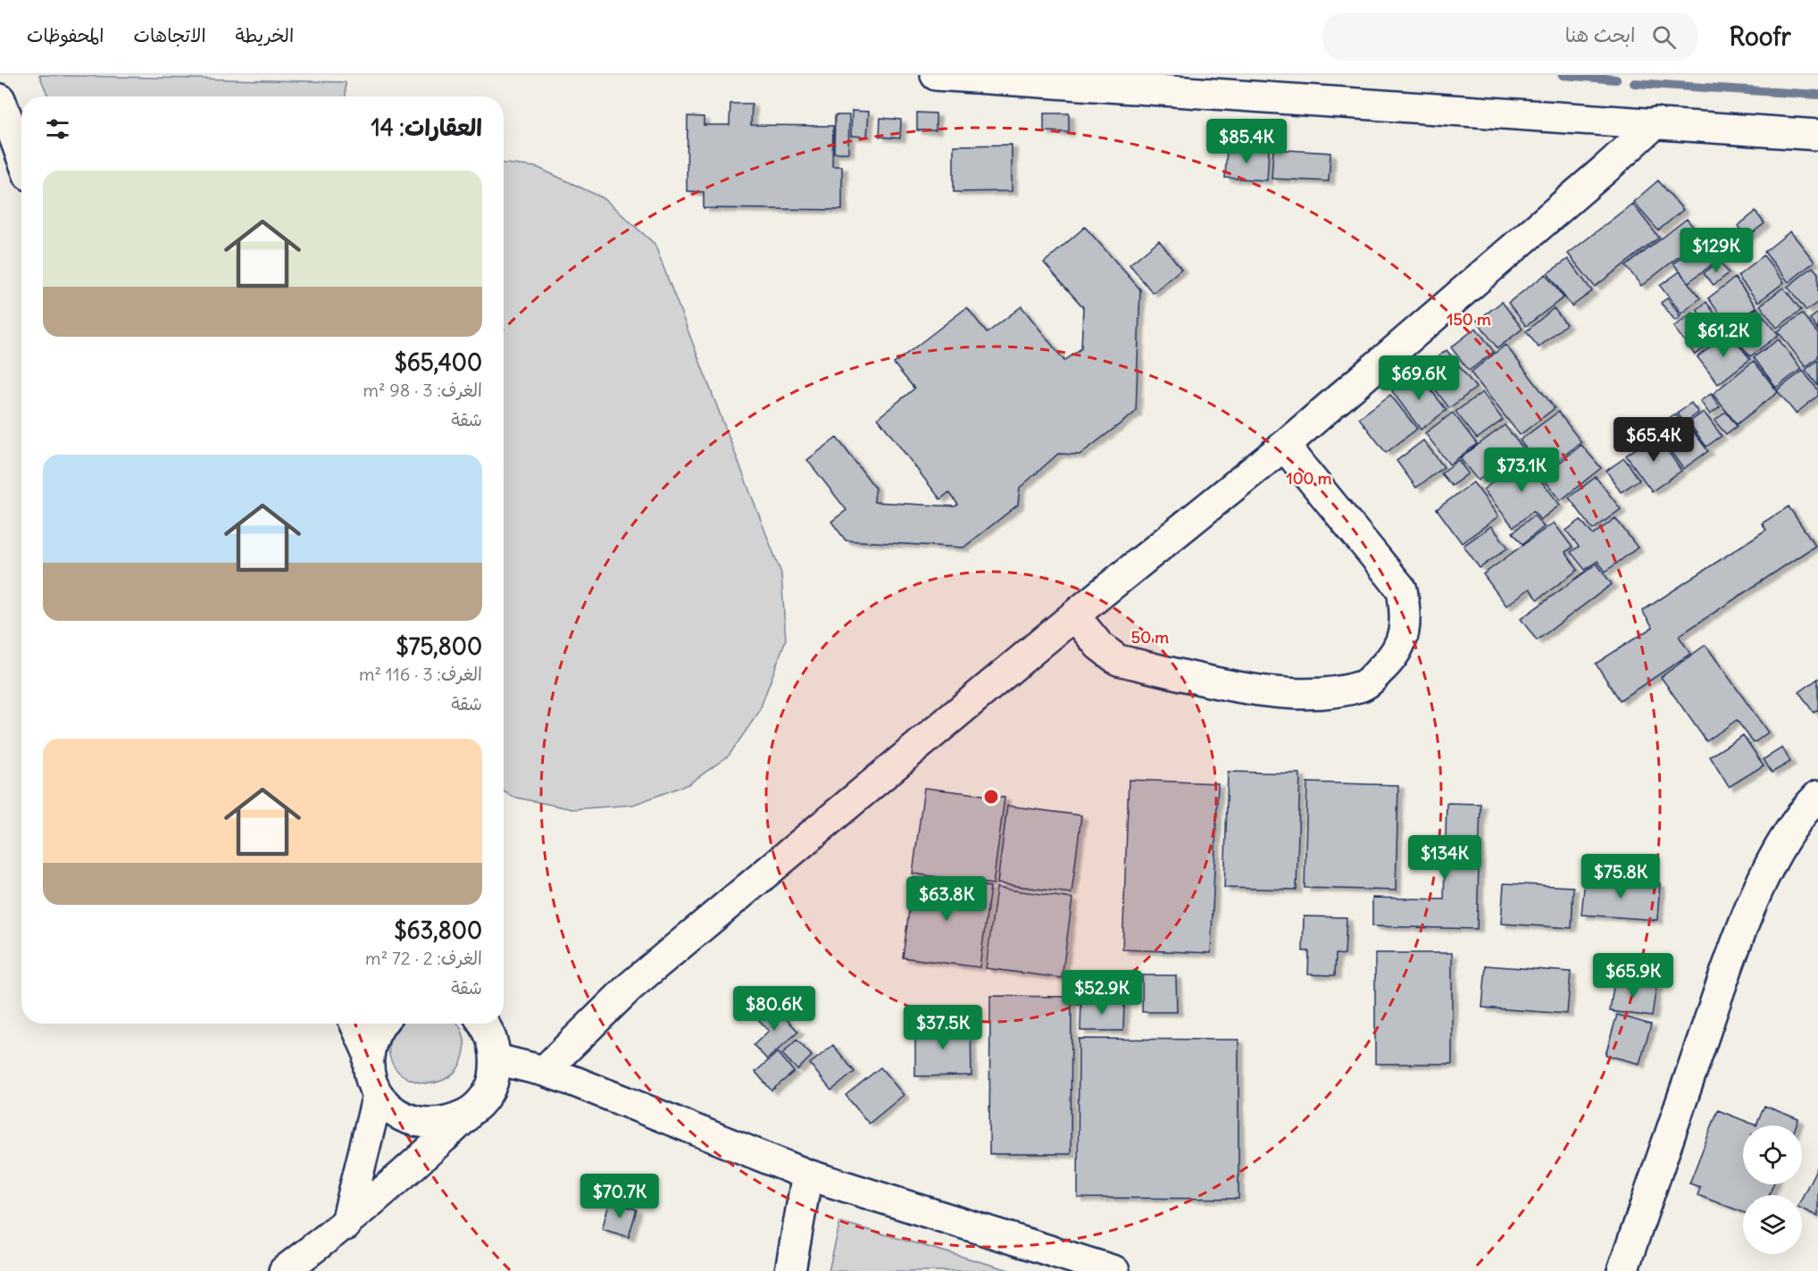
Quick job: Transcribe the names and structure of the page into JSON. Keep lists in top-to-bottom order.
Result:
{
  "page": {
    "header": "Roofr",
    "search": "ابحث هنا",
    "nav": ["الخريطة", "الاتجاهات", "المحفوظات"],
    "heading": "العقارات: 14",
    "price": [
      "$85.4K",
      "$129K",
      "$61.2K",
      "$69.6K",
      "$65.4K",
      "$73.1K",
      "$134K",
      "$75.8K",
      "$63.8K",
      "$65.9K",
      "$52.9K",
      "$80.6K",
      "$37.5K",
      "$70.7K"
    ],
    "list": [
      {
        "name": "$65,400",
        "note": "الغرف: 3 · 98 m² · شقة"
      },
      {
        "name": "$75,800",
        "note": "الغرف: 3 · 116 m² · شقة"
      },
      {
        "name": "$63,800",
        "note": "الغرف: 2 · 72 m² · شقة"
      }
    ]
  },
  "rings": ["150 m", "100 m", "50 m"]
}
